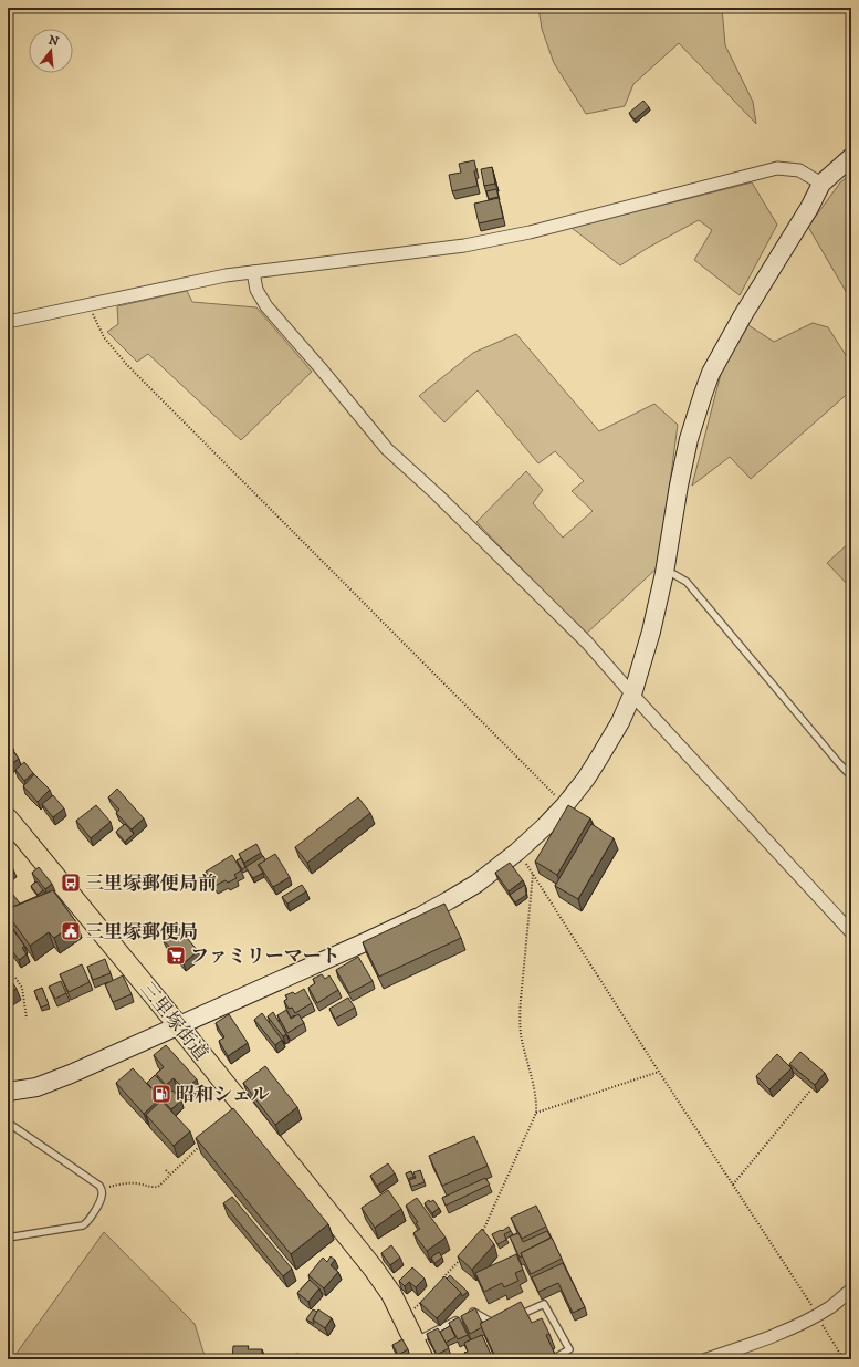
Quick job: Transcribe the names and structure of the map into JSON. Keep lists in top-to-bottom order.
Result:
{
  "streets": {
    "main road": ["三里塚街道"]
  },
  "places": {
    "bus stop": ["三里塚郵便局前"],
    "public building": ["三里塚郵便局"],
    "supermarket": ["ファミリーマート"],
    "fuel station": ["昭和シェル"]
  },
  "north": "top"
}
